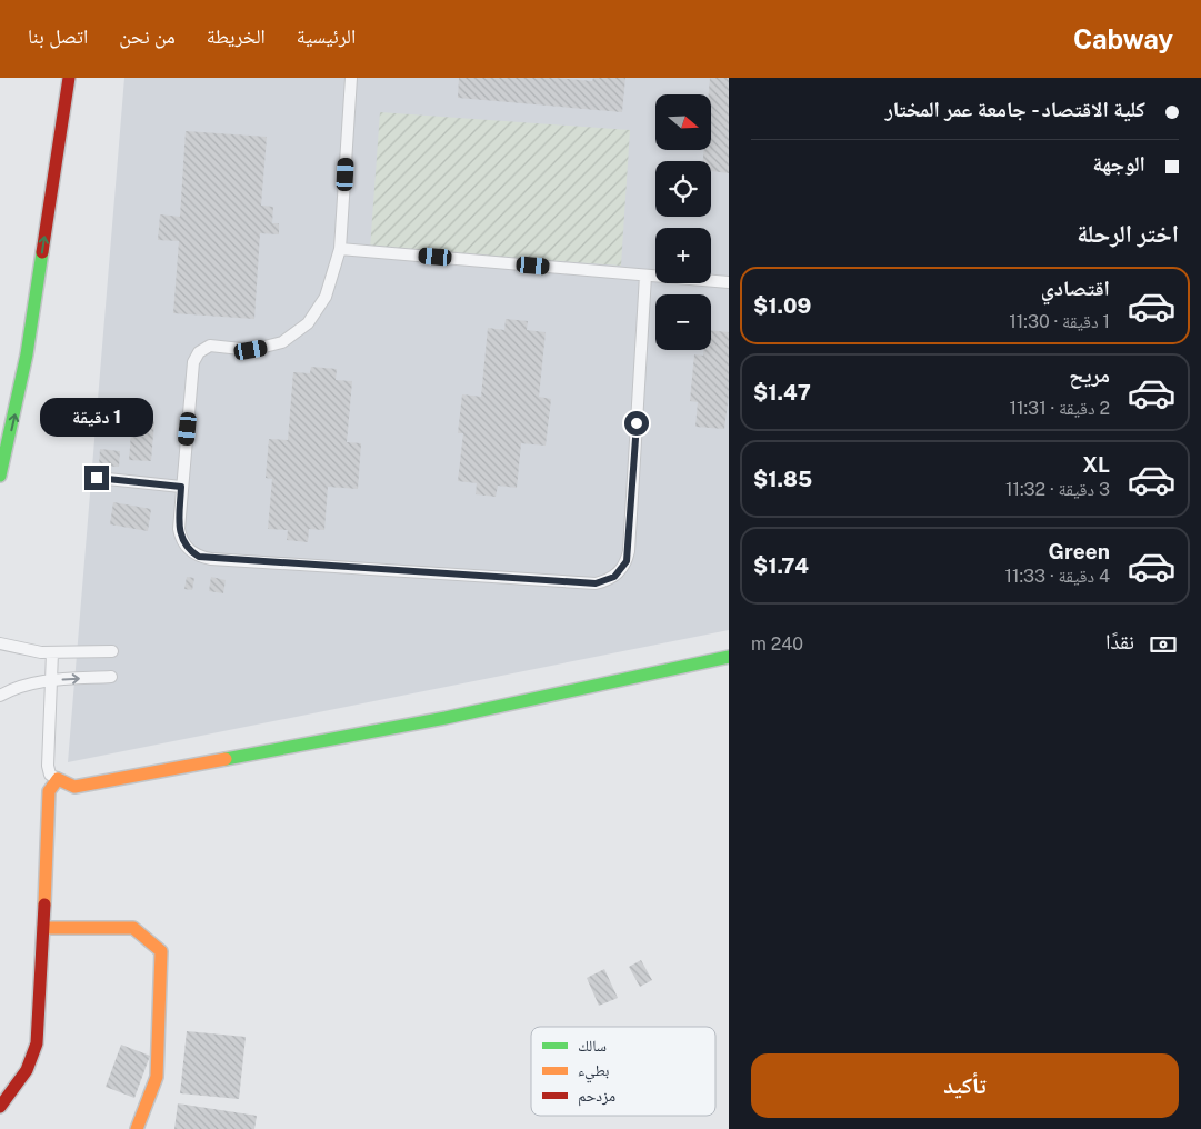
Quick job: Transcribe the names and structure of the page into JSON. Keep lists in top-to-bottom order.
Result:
{
  "legend": ["سالك", "بطيء", "مزدحم"],
  "north": "right",
  "page": {
    "header": "Cabway",
    "nav": [
      "الرئيسية",
      "الخريطة",
      "من نحن",
      "اتصل بنا"
    ],
    "banner": ["كلية الاقتصاد - جامعة عمر المختار", "الوجهة"],
    "map_buttons": ["+", "−"],
    "heading": "اختر الرحلة",
    "list": [
      {
        "name": "اقتصادي",
        "note": "1 دقيقة · 11:30",
        "value": "$1.09"
      },
      {
        "name": "مريح",
        "note": "2 دقيقة · 11:31",
        "value": "$1.47"
      },
      {
        "name": "XL",
        "note": "3 دقيقة · 11:32",
        "value": "$1.85"
      },
      {
        "name": "Green",
        "note": "4 دقيقة · 11:33",
        "value": "$1.74"
      }
    ],
    "bubble": "1 دقيقة",
    "pay": ["نقدًا", "240 m"],
    "buttons": "تأكيد"
  }
}
